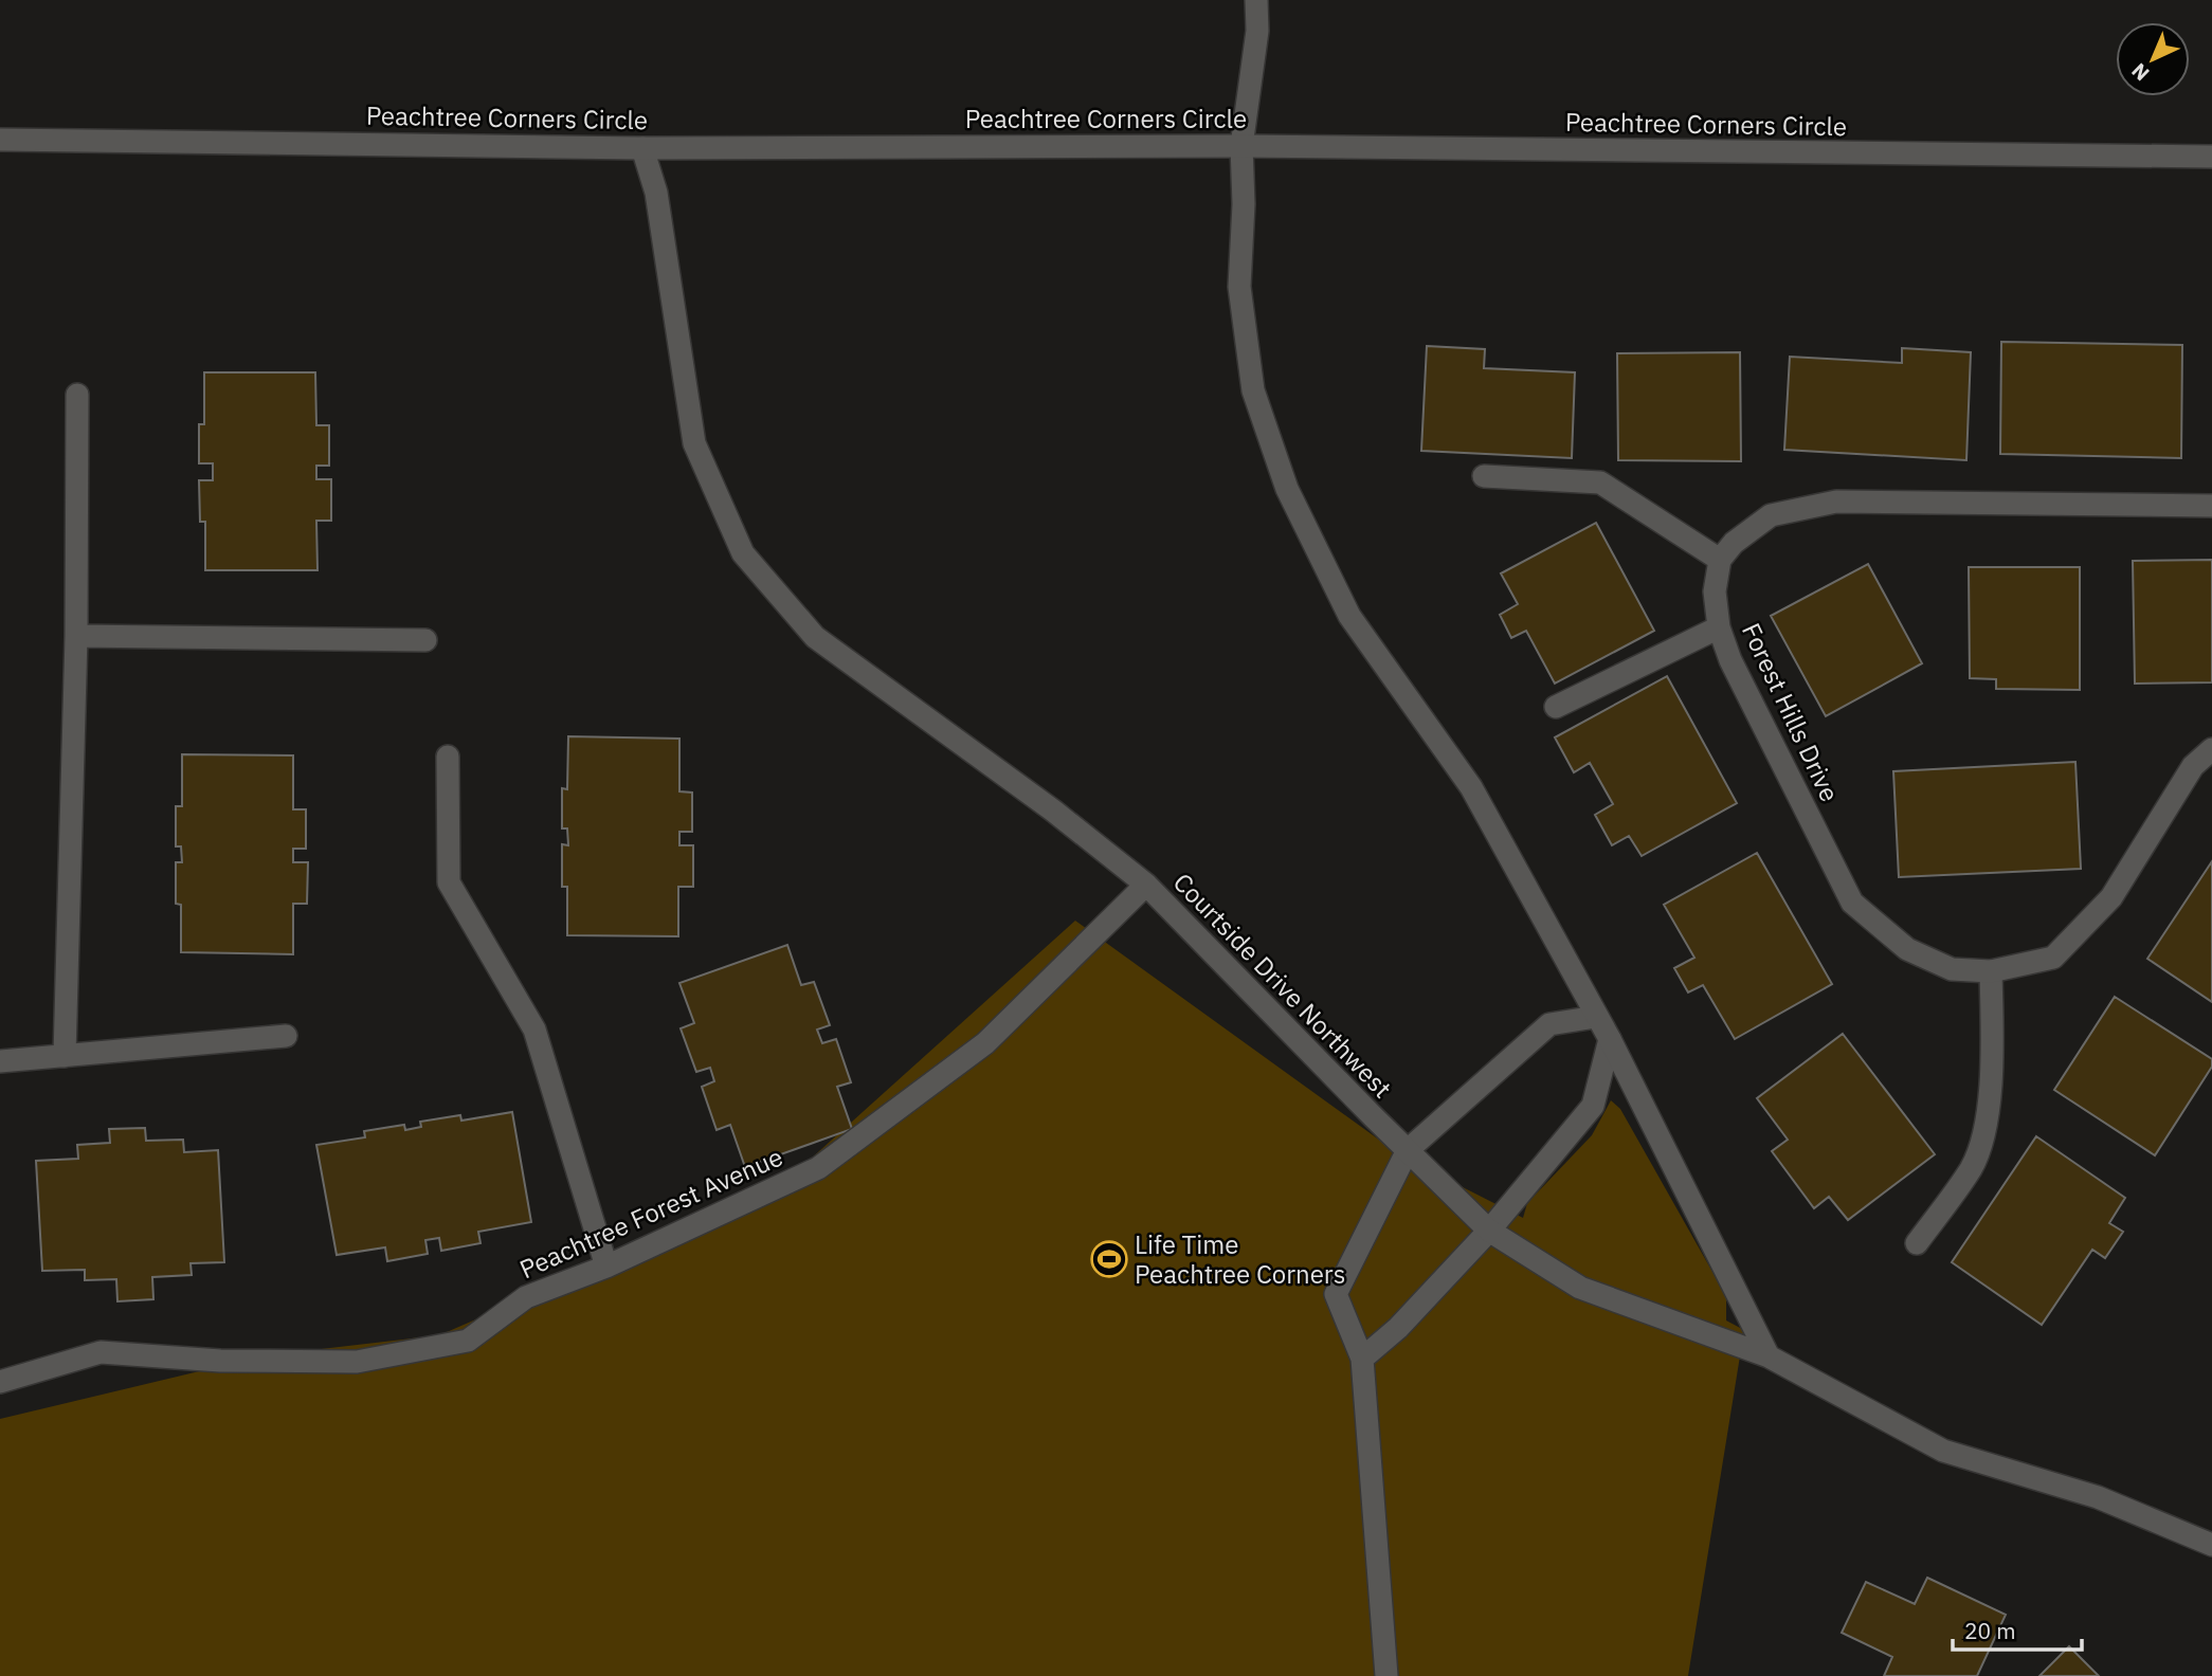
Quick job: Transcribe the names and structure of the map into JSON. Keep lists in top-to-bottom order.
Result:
{
  "streets": {
    "street": [
      "Peachtree Corners Circle",
      "Forest Hills Drive",
      "Courtside Drive Northwest",
      "Peachtree Forest Avenue"
    ]
  },
  "crossings": [
    ["Peachtree Corners Circle", "Courtside Drive Northwest"],
    ["Courtside Drive Northwest", "Peachtree Forest Avenue"]
  ],
  "places": {
    "sports": ["Life Time Peachtree Corners"]
  },
  "scale_bar": "20 m",
  "north": "bottom left"
}
